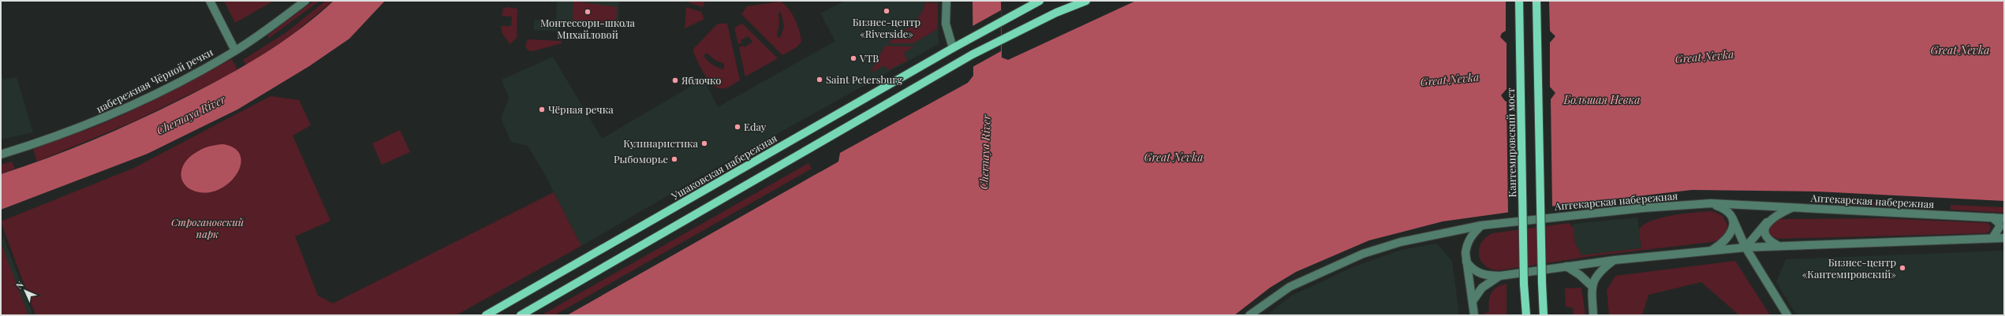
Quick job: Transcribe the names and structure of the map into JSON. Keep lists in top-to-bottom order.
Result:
{
  "streets": {
    "main road": ["Кантемировский мост", "Ушаковская набережная"],
    "street": ["набережная Чёрной речки", "Аптекарская набережная"]
  },
  "water": ["Great Nevka", "Большая Невка", "Chernaya River"],
  "parks": ["Строгановский парк"],
  "places": [
    "Бизнес-центр «Riverside»",
    "Монтессори-школа Михайловой",
    "VTB",
    "Saint Petersburg",
    "Яблочко",
    "Чёрная речка",
    "Eday",
    "Кулинаристика",
    "Рыбоморье",
    "Бизнес-центр «Кантемировский»"
  ],
  "north": "top left"
}
